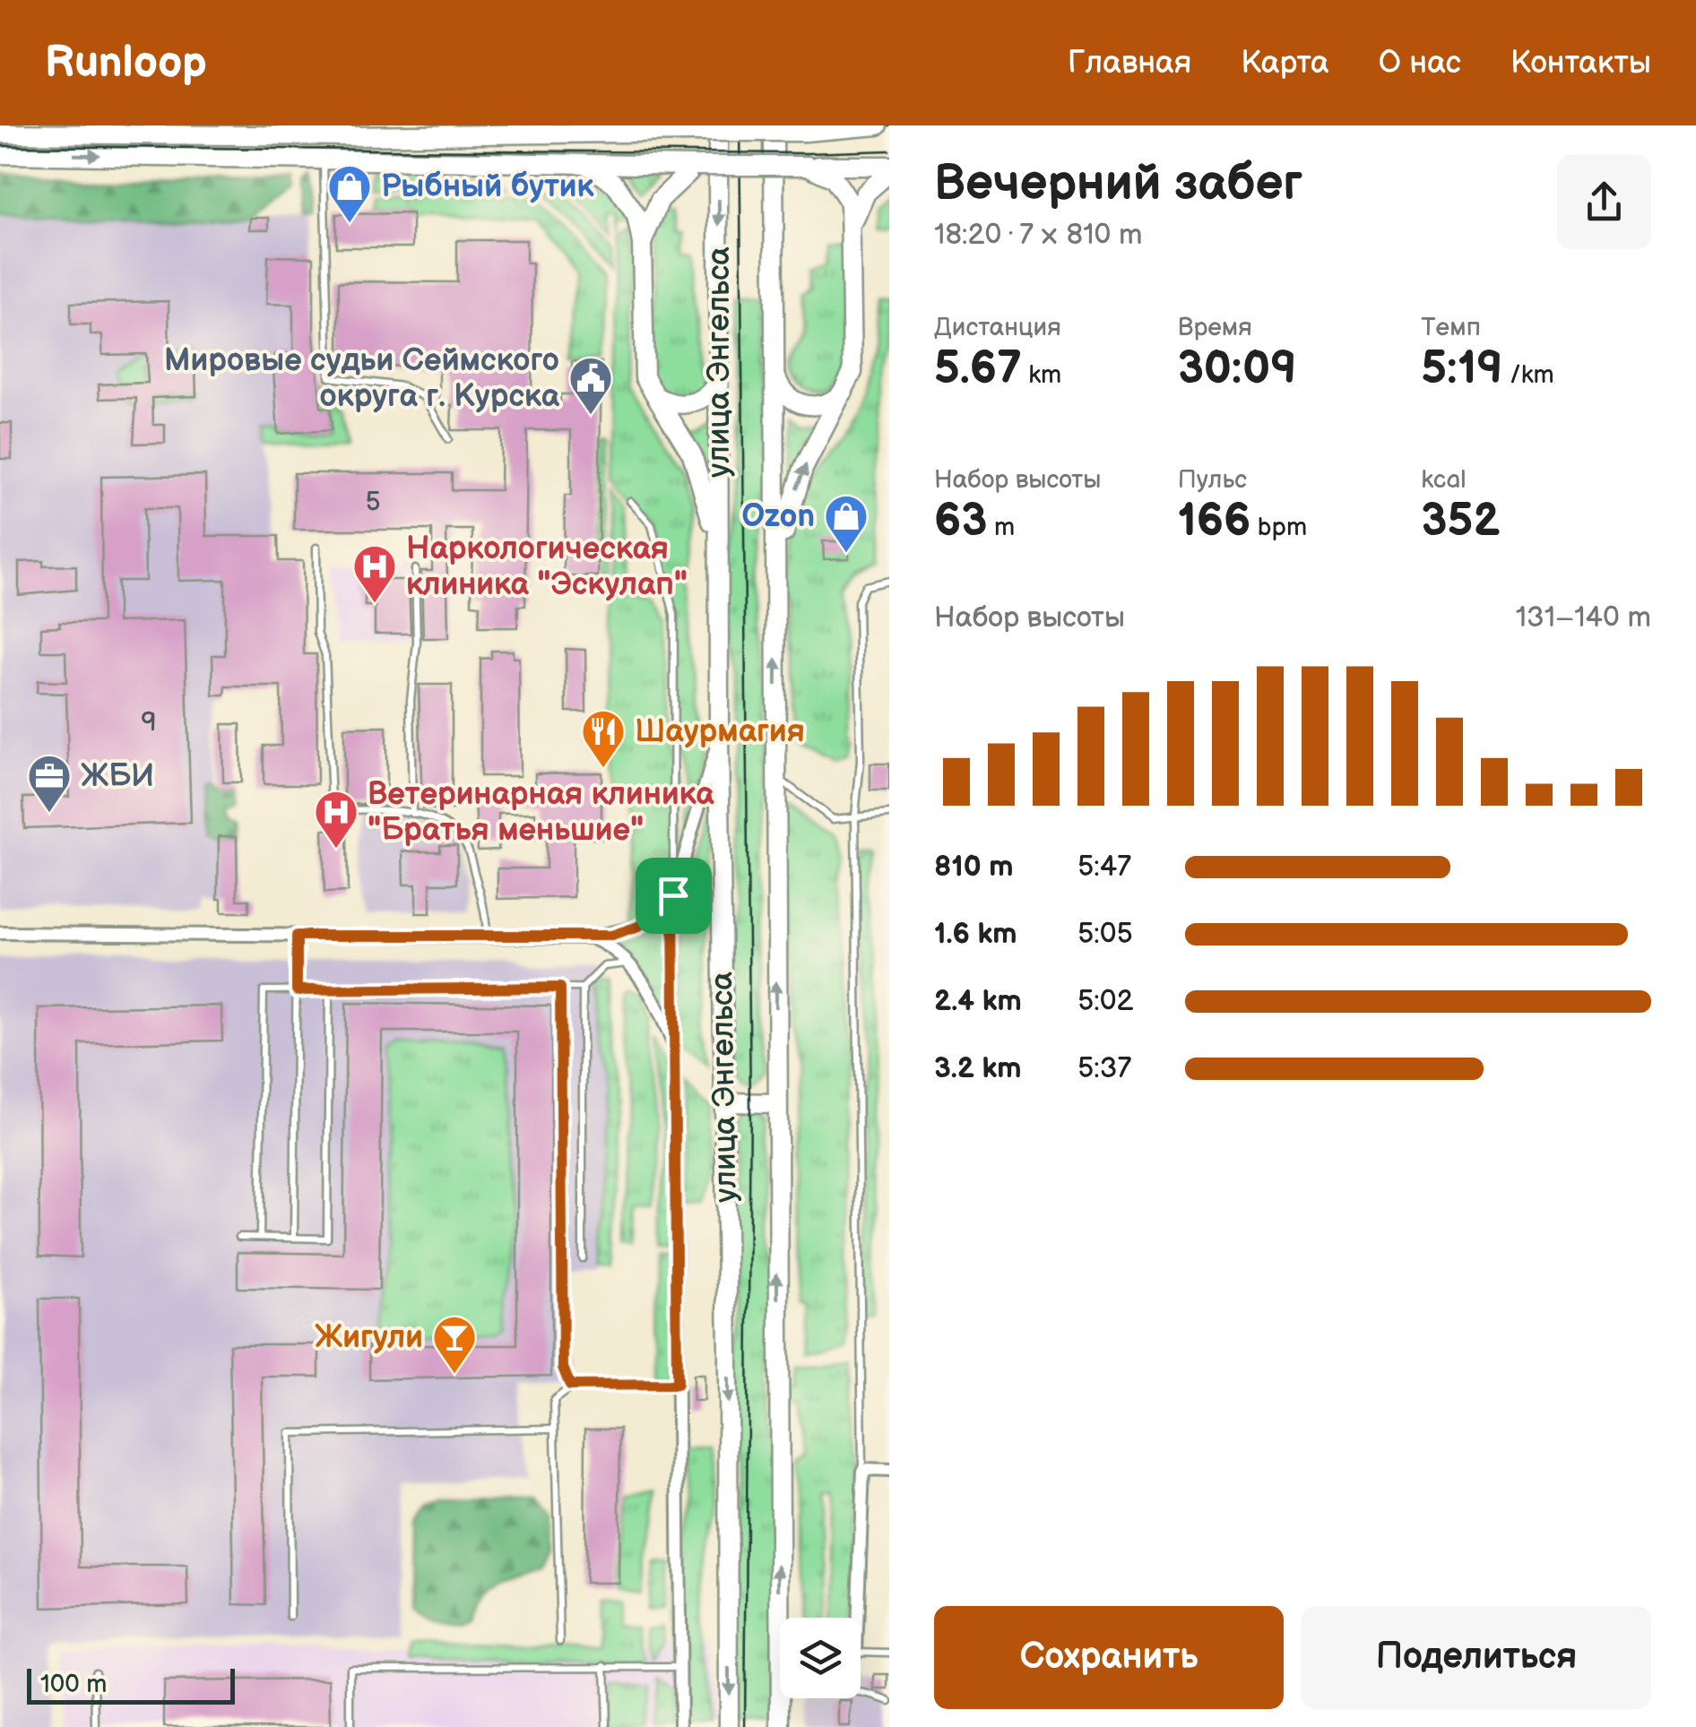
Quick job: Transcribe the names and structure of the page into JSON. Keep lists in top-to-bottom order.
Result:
{
  "streets": {
    "main road": ["улица Энгельса"]
  },
  "places": {
    "shop": ["Рыбный бутик", "Ozon"],
    "public building": ["Мировые судьи Сеймского округа г. Курска"],
    "hospital": ["Наркологическая клиника \"Эскулап\"", "Ветеринарная клиника \"Братья меньшие\""],
    "restaurant": ["Шаурмагия"],
    "office": ["ЖБИ"],
    "bar": ["Жигули"]
  },
  "house_numbers": ["5", "9"],
  "scale_bar": "100 m",
  "page": {
    "header": "Runloop",
    "nav": [
      "Главная",
      "Карта",
      "О нас",
      "Контакты"
    ],
    "heading": ["Вечерний забег", "18:20 · 7 × 810 m"],
    "stats": [
      ["Дистанция", "5.67 km"],
      ["Время", "30:09"],
      ["Темп", "5:19 /km"],
      ["Набор высоты", "63 m"],
      ["Пульс", "166 bpm"],
      ["kcal", "352"]
    ],
    "chart": ["Набор высоты", "131–140 m"],
    "list": [
      {
        "name": "810 m",
        "note": "5:47"
      },
      {
        "name": "1.6 km",
        "note": "5:05"
      },
      {
        "name": "2.4 km",
        "note": "5:02"
      },
      {
        "name": "3.2 km",
        "note": "5:37"
      }
    ],
    "buttons": ["Сохранить", "Поделиться"],
    "scale": "100 m"
  }
}
